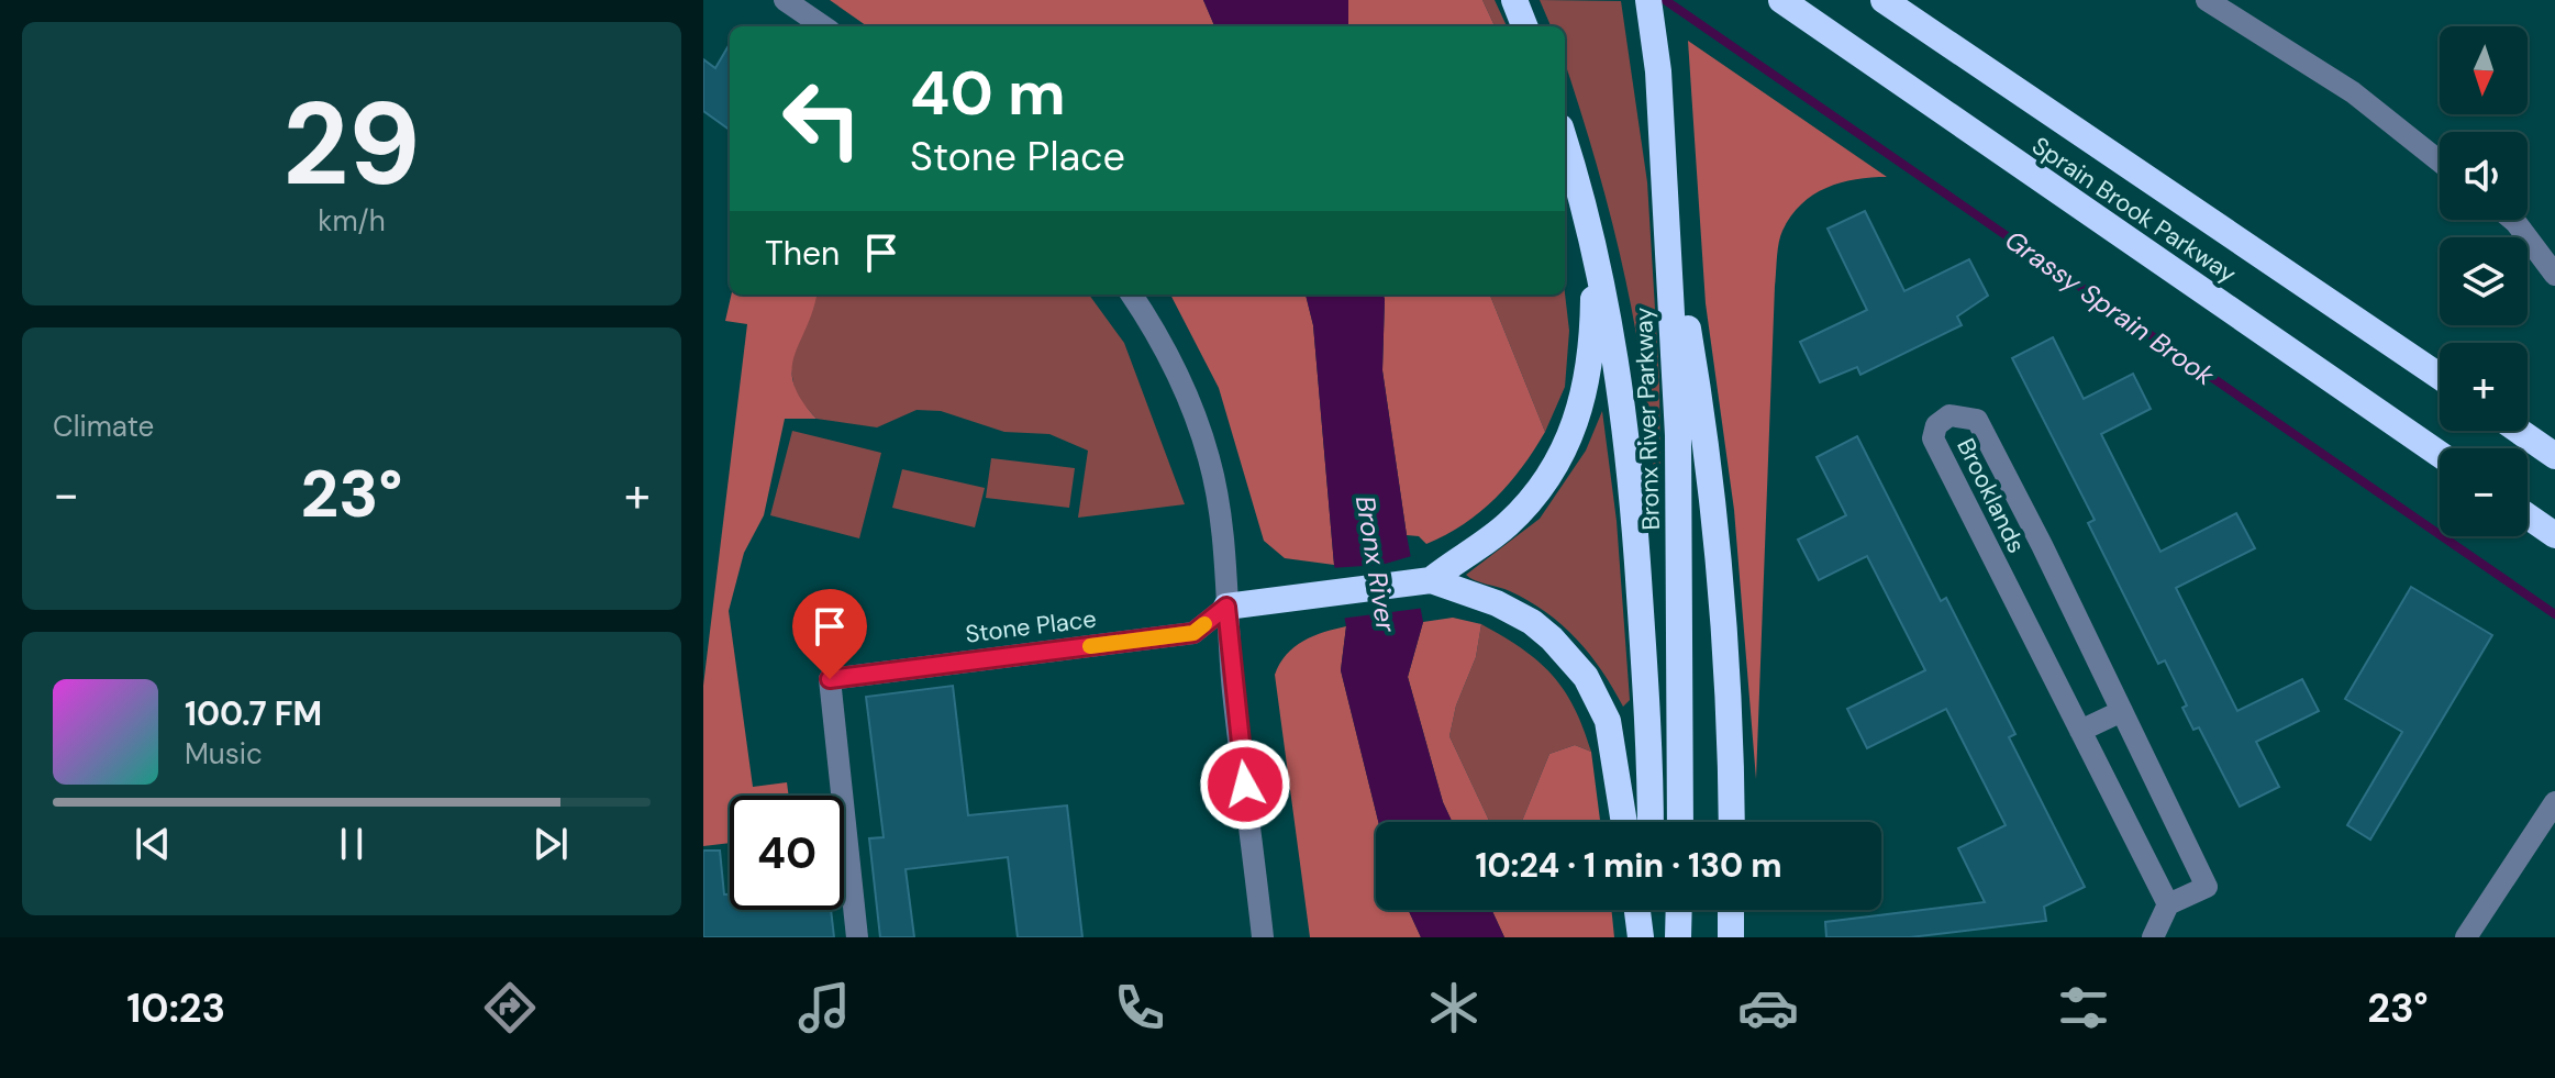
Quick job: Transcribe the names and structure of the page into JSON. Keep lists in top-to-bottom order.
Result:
{
  "streets": {
    "highway": ["Sprain Brook Parkway", "Bronx River Parkway"],
    "street": ["Brooklands", "Stone Place"]
  },
  "water": ["Grassy Sprain Brook", "Bronx River"],
  "north": "bottom",
  "page": {
    "tile": [
      ["29", "km/h"],
      "Climate"
    ],
    "map_buttons": ["+", "−"],
    "turn": ["40 m", "Stone Place"],
    "then": "Then",
    "heat": ["−", "23°", "+"],
    "song": ["100.7 FM", "Music"],
    "limit": "40",
    "trip": "10:24 · 1 min · 130 m",
    "tabs": ["10:23", "23°"]
  }
}
